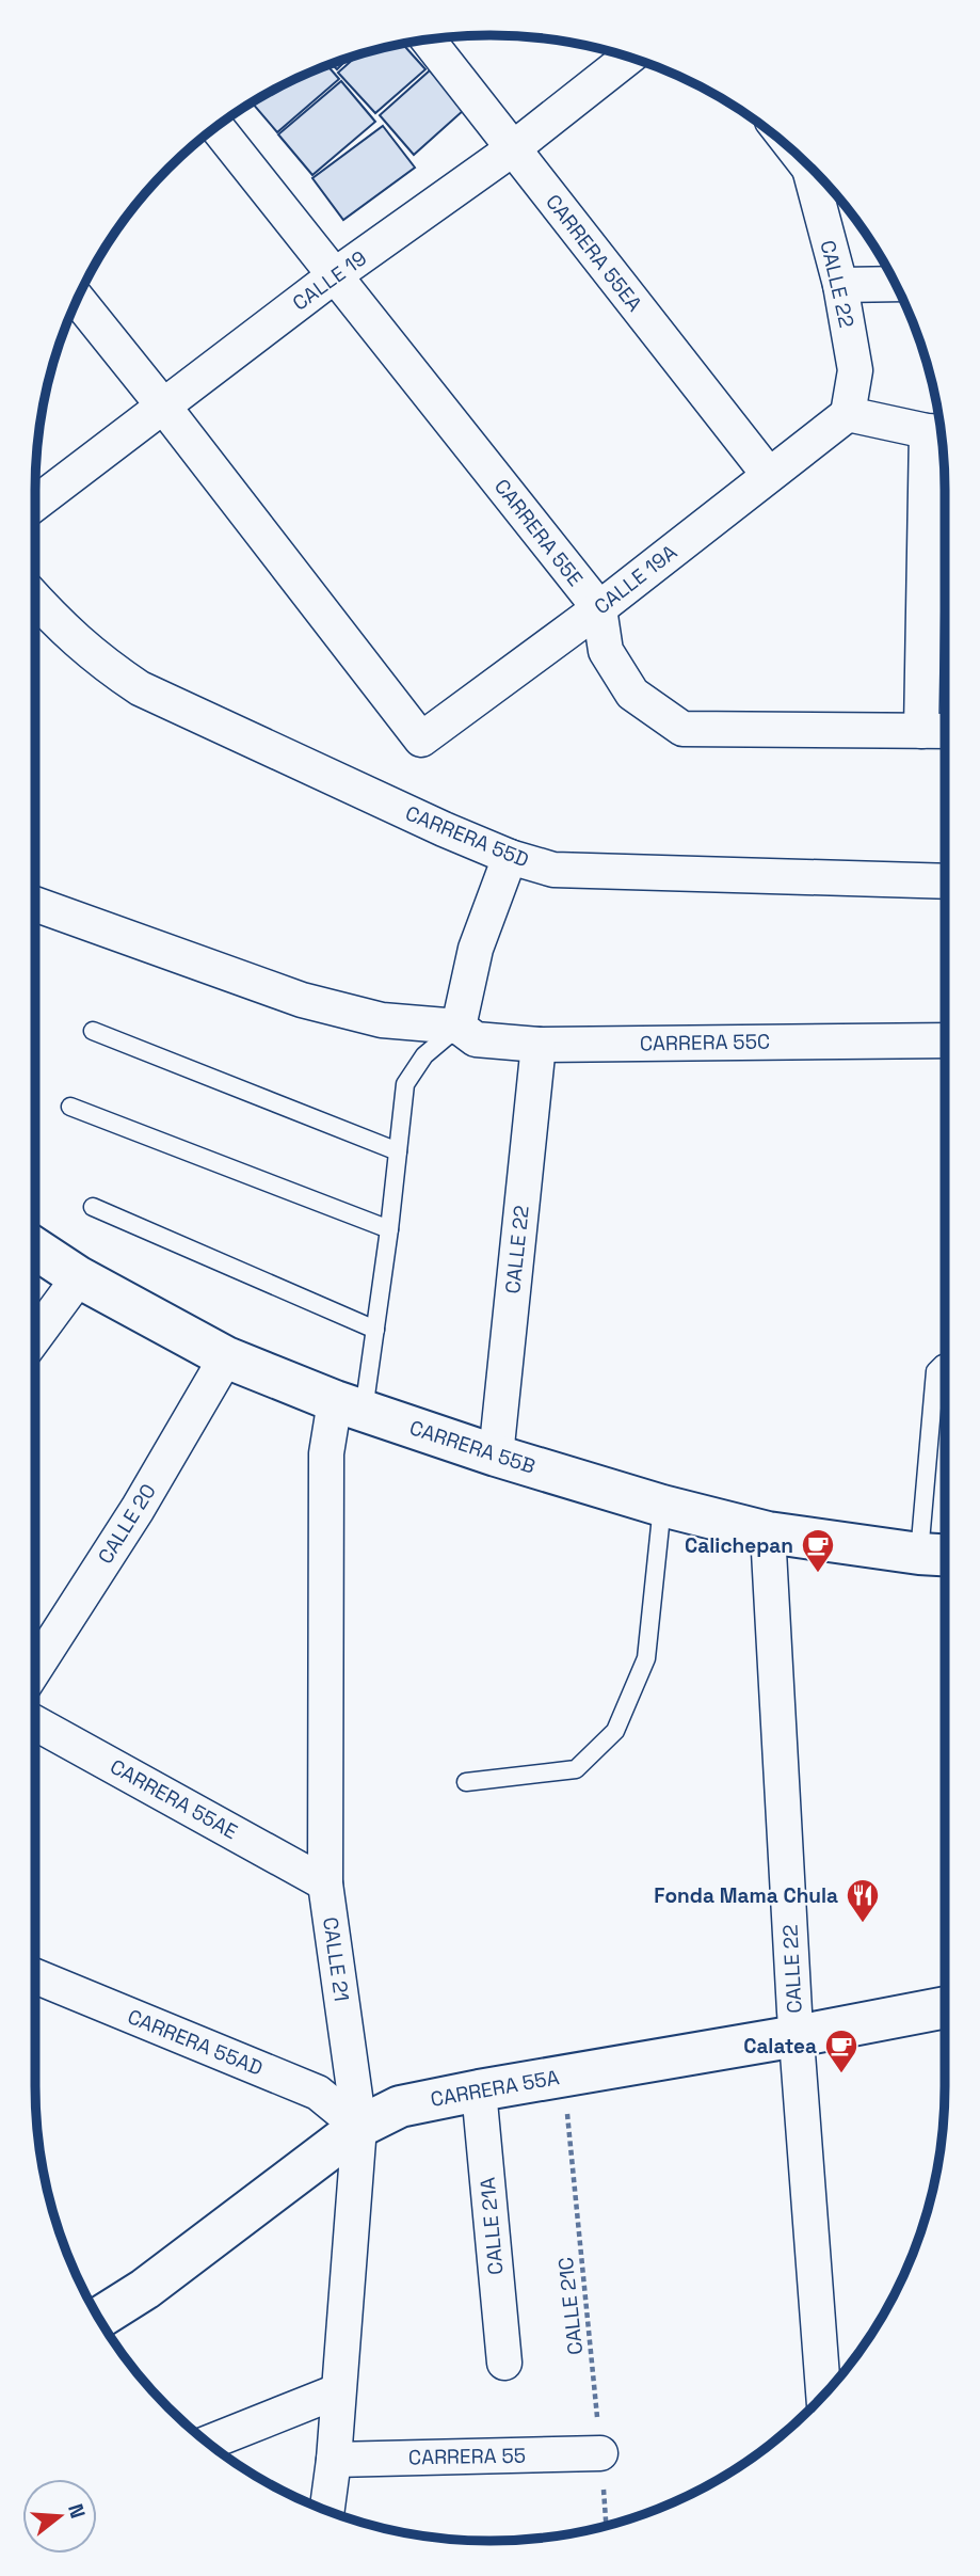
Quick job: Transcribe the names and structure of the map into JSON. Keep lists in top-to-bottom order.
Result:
{
  "streets": {
    "main road": ["CARRERA 55B", "CARRERA 55A"],
    "street": [
      "CARRERA 55EA",
      "CALLE 19",
      "CALLE 22",
      "CARRERA 55E",
      "CALLE 19A",
      "CARRERA 55D",
      "CARRERA 55C",
      "CALLE 20",
      "CARRERA 55AE",
      "CALLE 21",
      "CARRERA 55AD",
      "CALLE 21A",
      "CARRERA 55"
    ],
    "path": ["CALLE 21C"]
  },
  "crossings": [
    ["CARRERA 55EA", "CALLE 19"],
    ["CARRERA 55EA", "CALLE 19A"],
    ["CALLE 19", "CARRERA 55E"],
    ["CALLE 19", "CALLE 19A"],
    ["CALLE 22", "CALLE 19A"],
    ["CALLE 22", "CARRERA 55C"],
    ["CALLE 22", "CARRERA 55B"],
    ["CALLE 22", "CARRERA 55A"],
    ["CARRERA 55E", "CALLE 19A"],
    ["CARRERA 55B", "CALLE 20"],
    ["CARRERA 55B", "CALLE 21"],
    ["CARRERA 55AE", "CALLE 21"],
    ["CALLE 21", "CARRERA 55AD"],
    ["CALLE 21", "CARRERA 55A"],
    ["CALLE 21", "CARRERA 55"],
    ["CARRERA 55AD", "CARRERA 55A"],
    ["CARRERA 55A", "CALLE 21A"],
    ["CARRERA 55A", "CALLE 21C"],
    ["CALLE 21C", "CARRERA 55"]
  ],
  "places": {
    "cafe": ["Calichepan", "Calatea"],
    "restaurant": ["Fonda Mama Chula"]
  },
  "north": "right"
}
